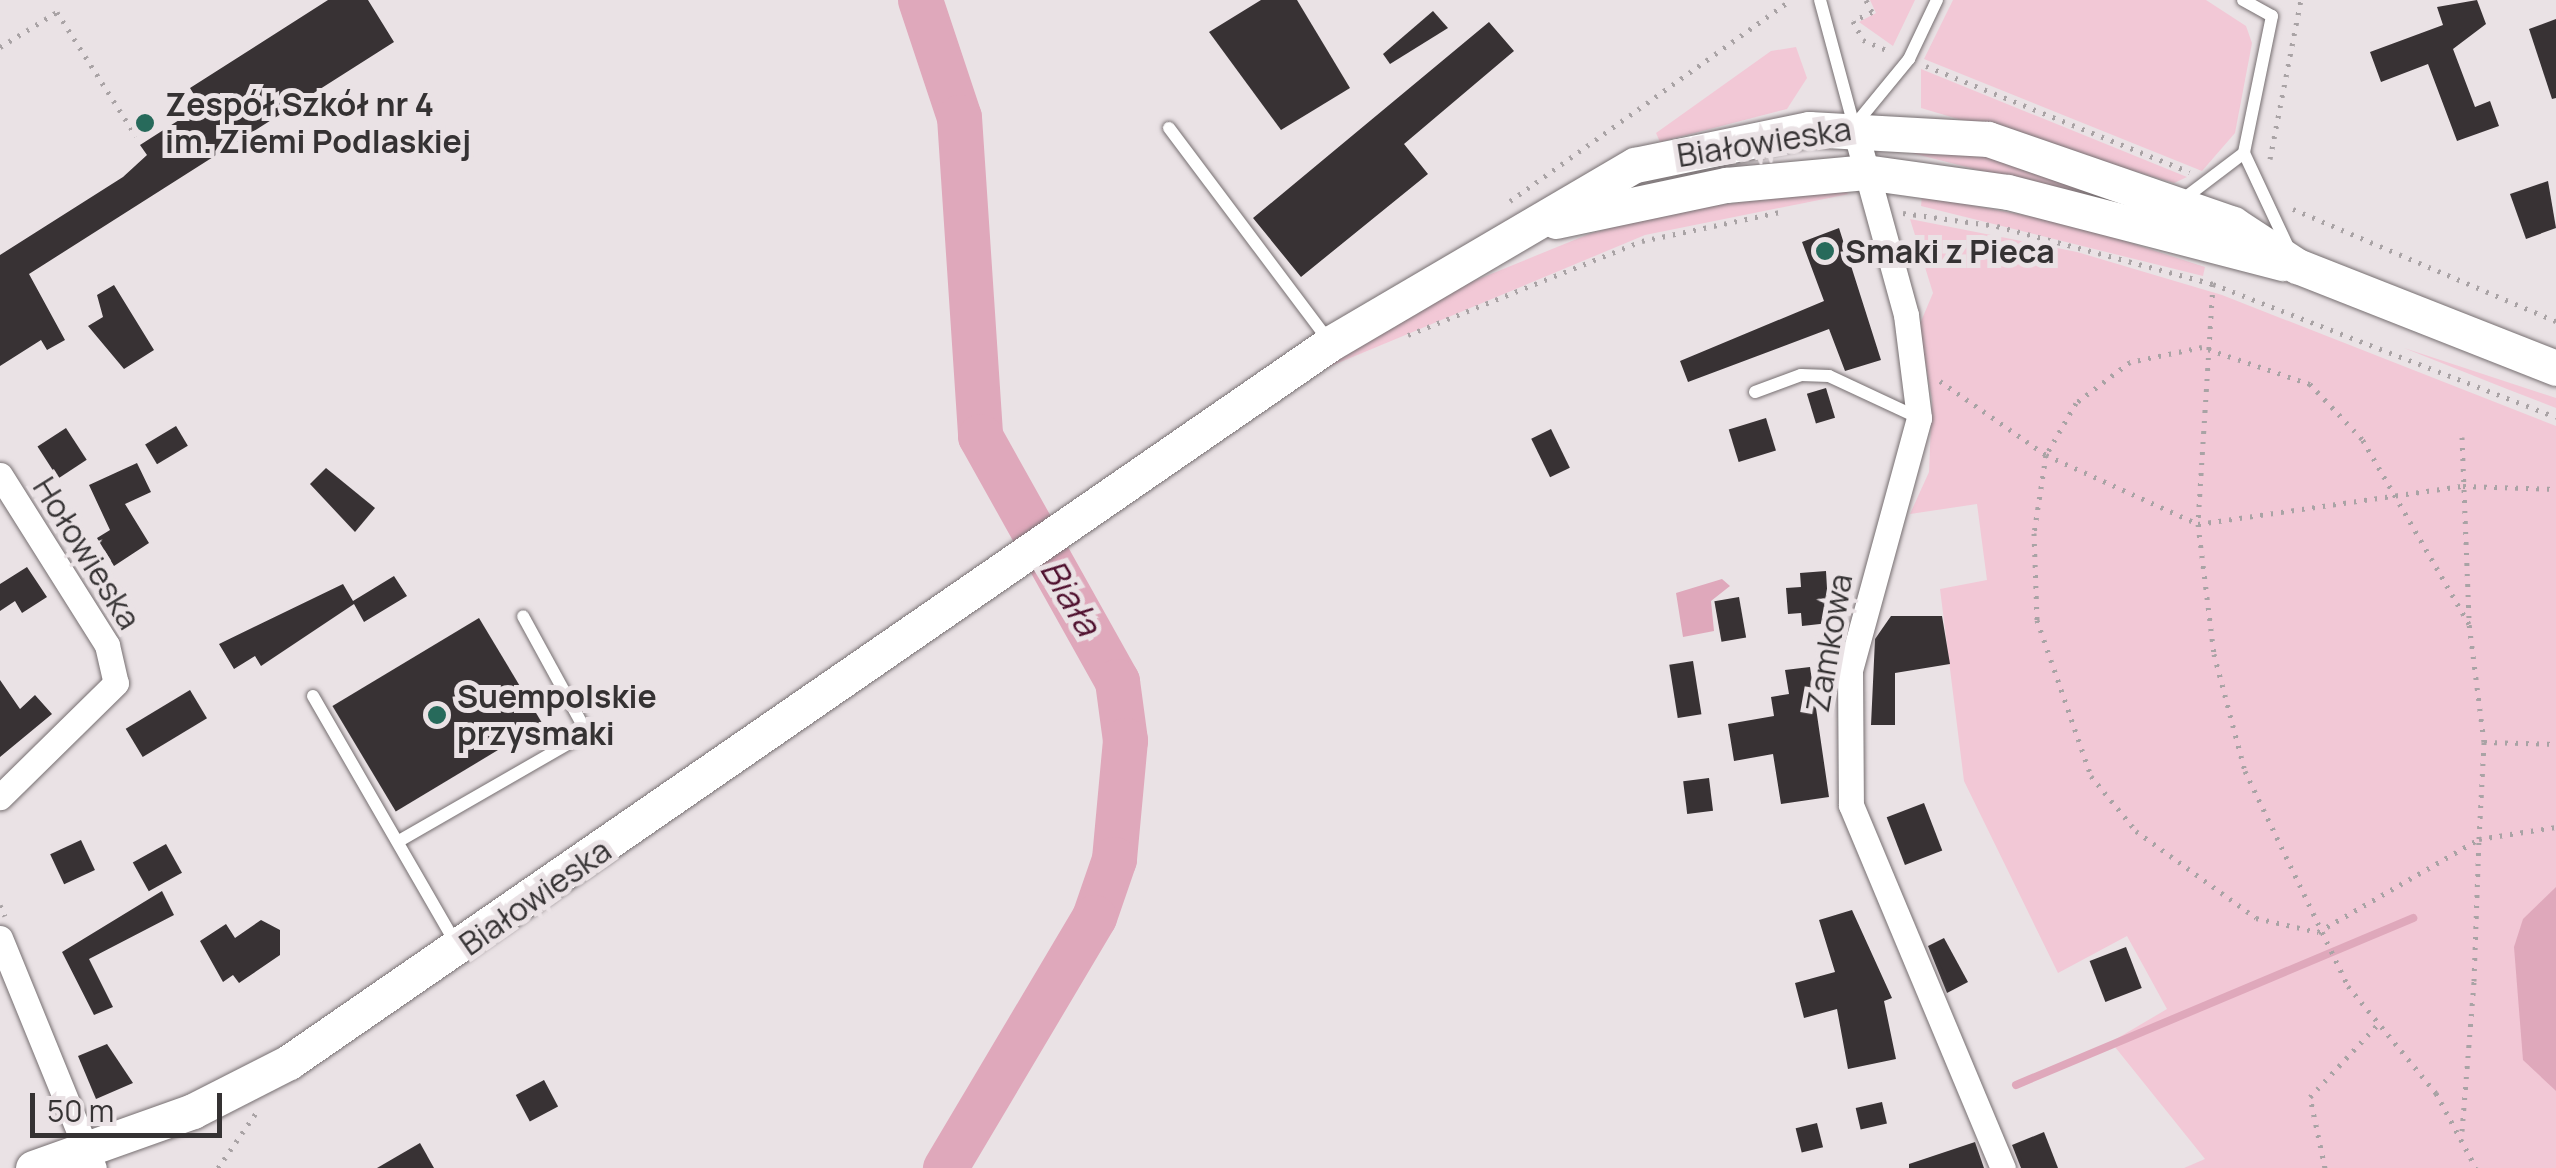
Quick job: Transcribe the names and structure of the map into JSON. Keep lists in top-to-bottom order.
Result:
{
  "streets": {
    "main road": ["Białowieska"],
    "street": ["Hołowieska", "Zamkowa"]
  },
  "crossings": [
    ["Białowieska", "Zamkowa"]
  ],
  "water": ["Biała"],
  "places": ["Zespół Szkół nr 4 im. Ziemi Podlaskiej", "Smaki z Pieca", "Suempolskie przysmaki"],
  "scale_bar": "50 m"
}
